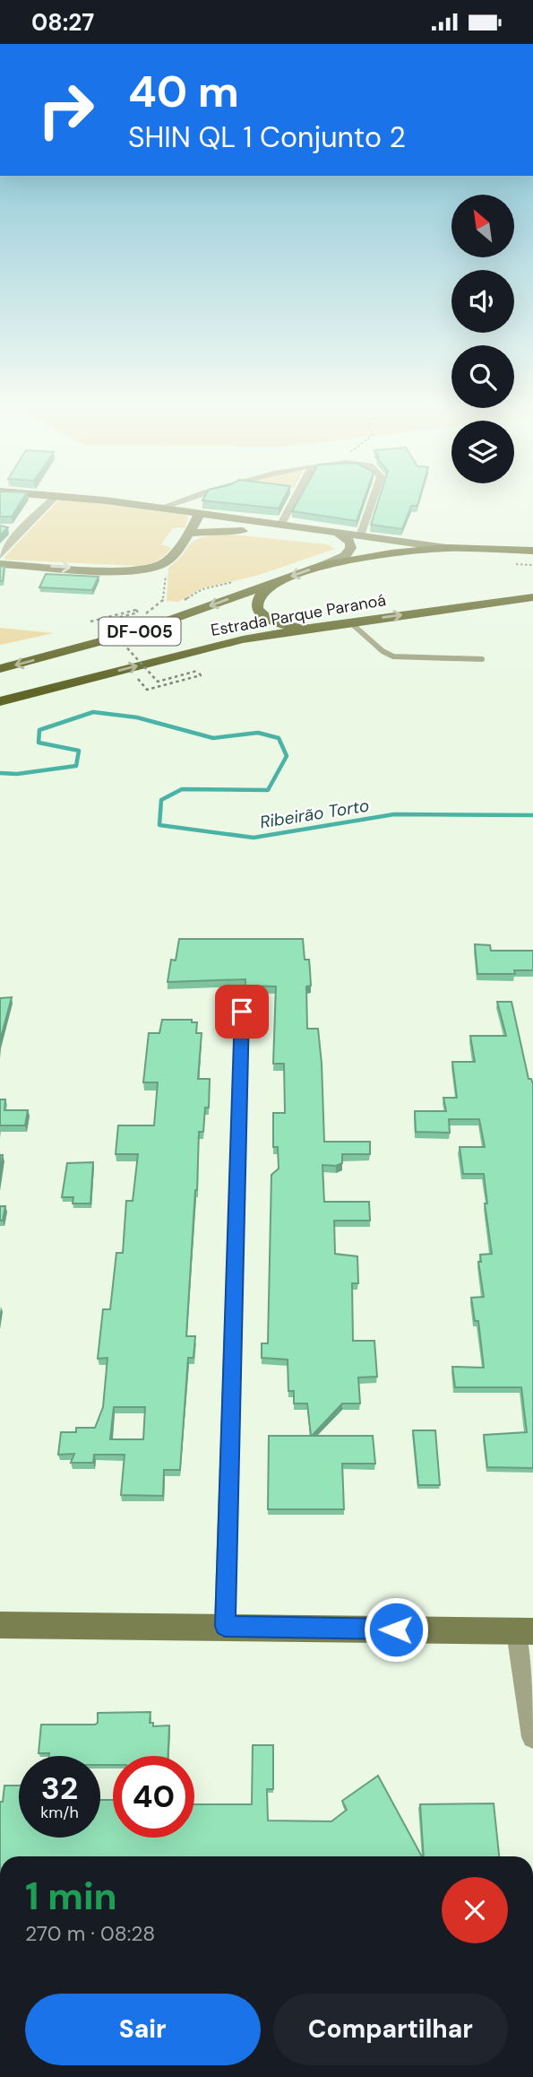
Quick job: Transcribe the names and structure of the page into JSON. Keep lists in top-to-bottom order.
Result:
{
  "streets": {
    "main road": ["Estrada Parque Paranoá", "DF-005"]
  },
  "water": ["Ribeirão Torto"],
  "north": "top left",
  "page": {
    "status": "08:27",
    "turn": ["40 m", "SHIN QL 1 Conjunto 2"],
    "speed": "32 km/h",
    "limit": "40",
    "heading": ["1 min", "270 m · 08:28"],
    "buttons": ["Sair", "Compartilhar"]
  }
}
